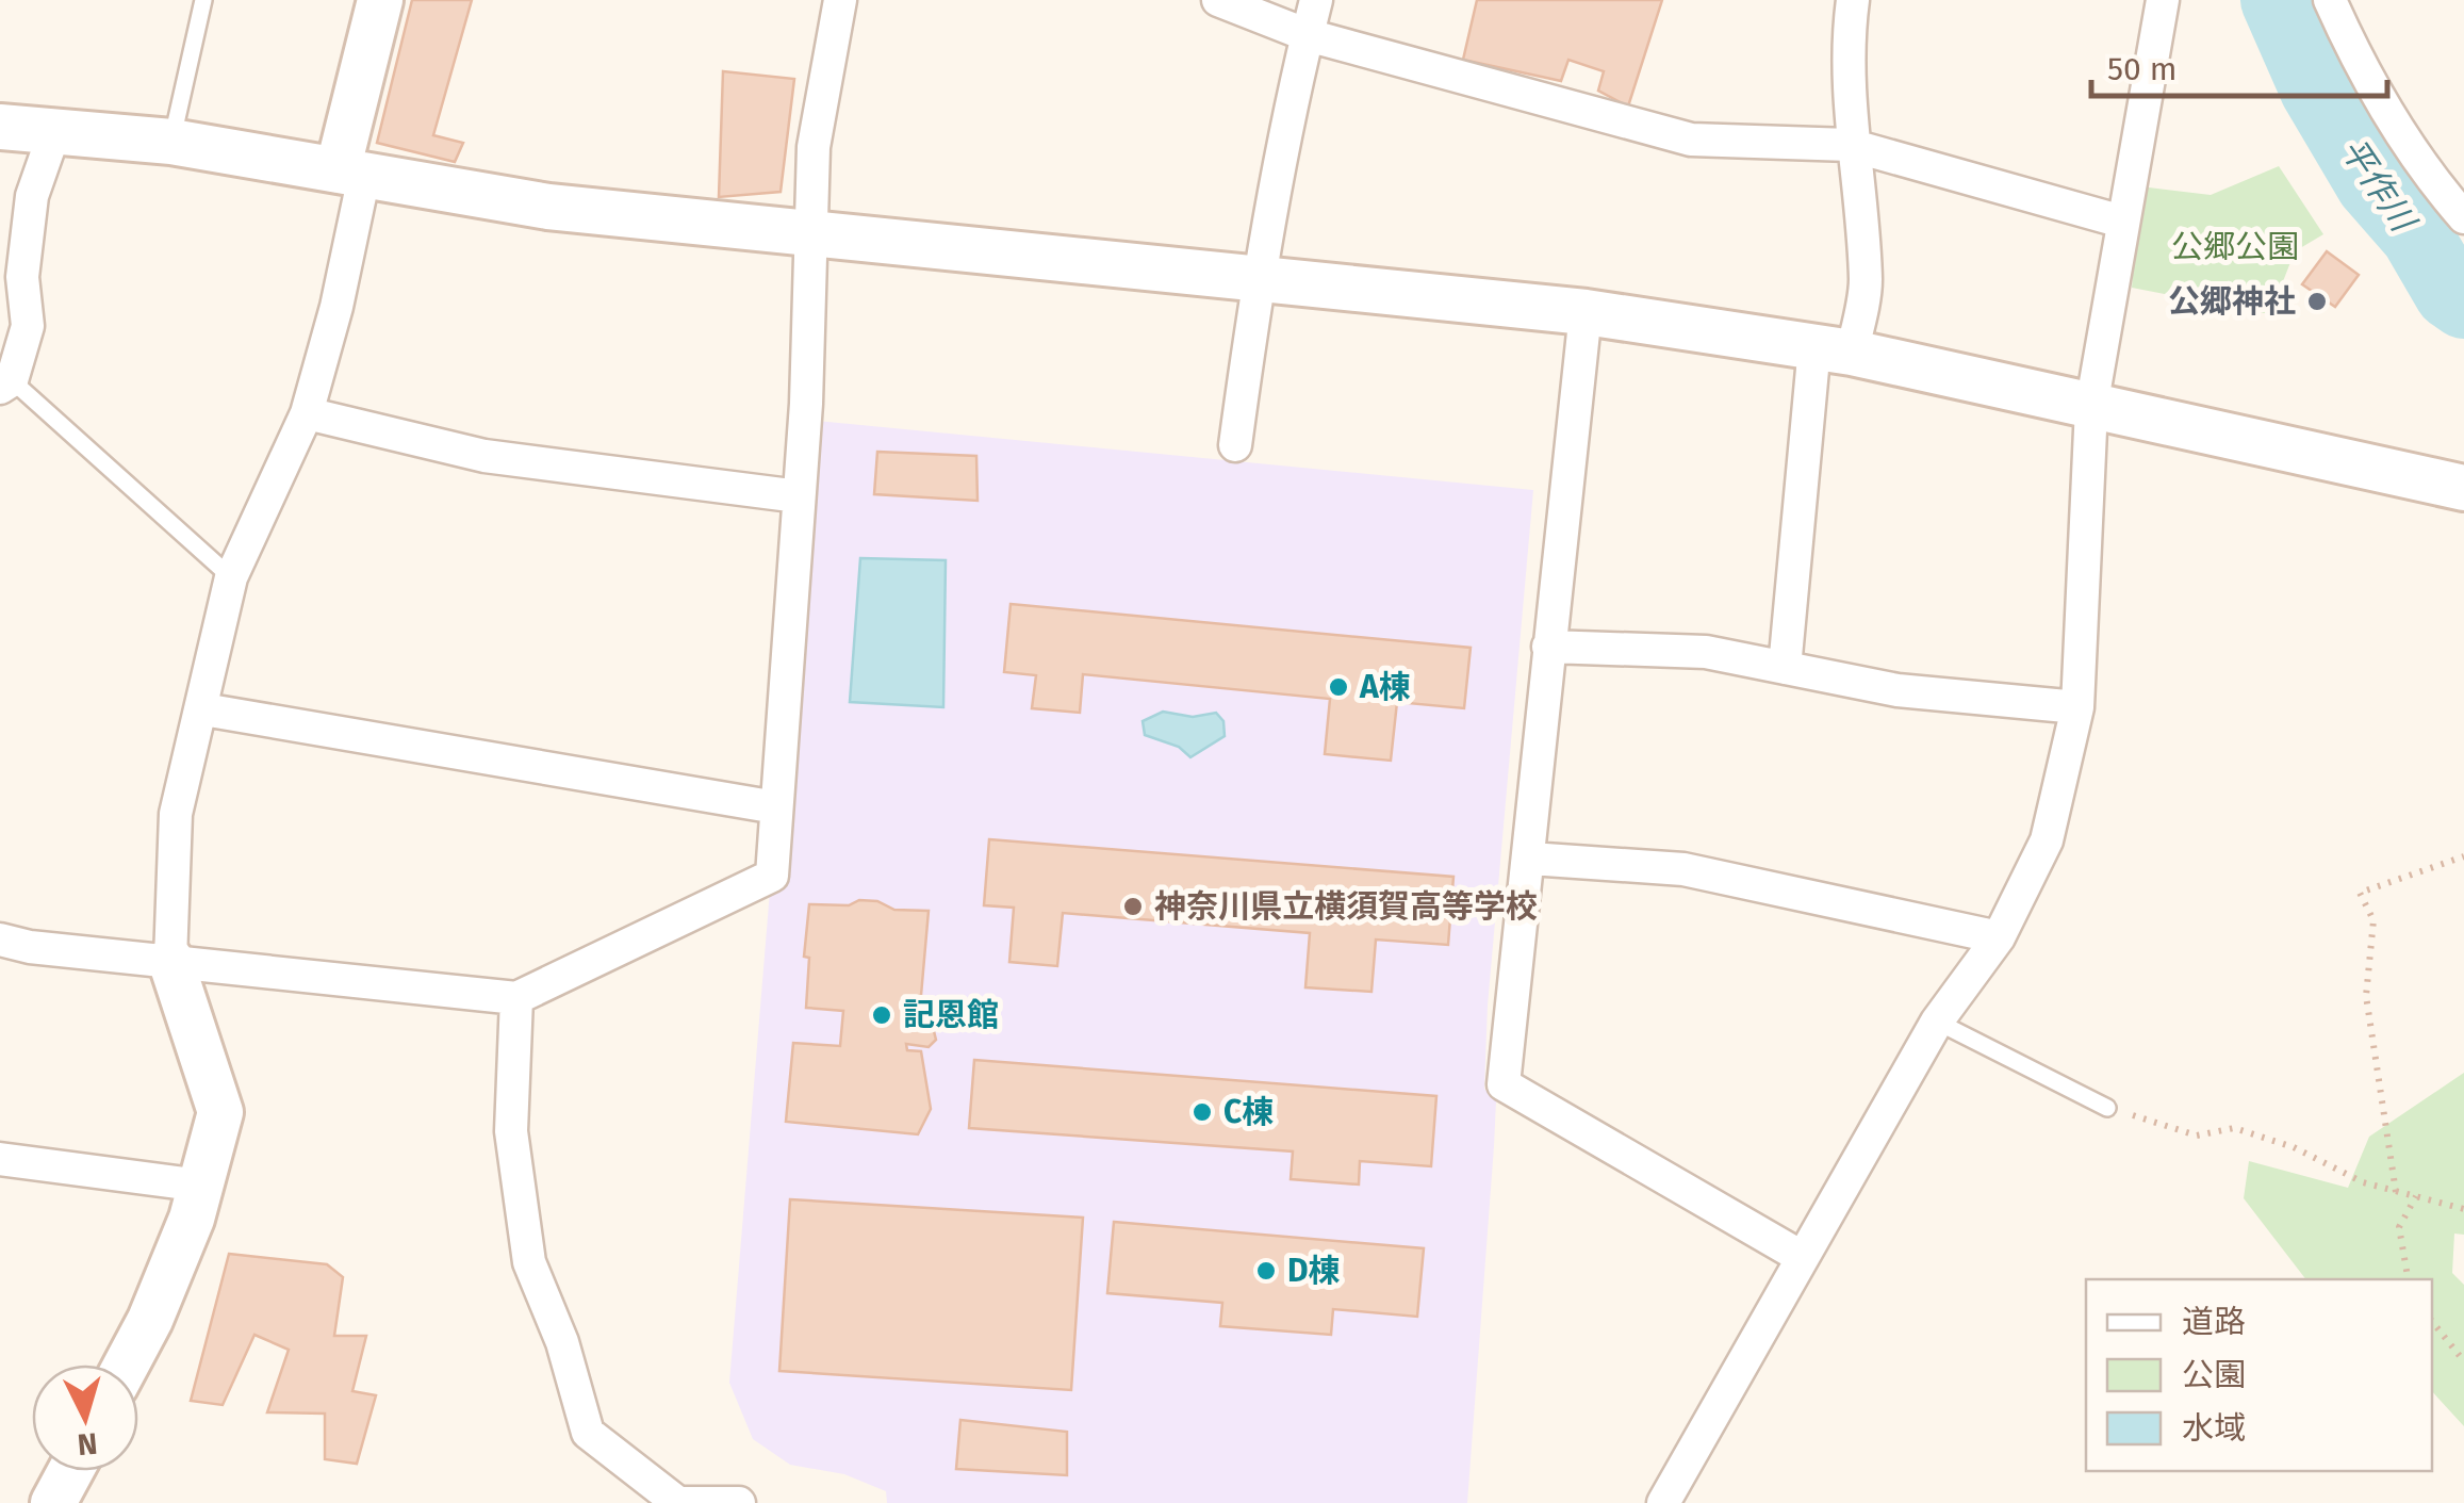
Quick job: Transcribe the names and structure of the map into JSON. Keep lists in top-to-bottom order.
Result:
{
  "water": ["平作川"],
  "parks": ["公郷公園"],
  "places": [
    "公郷神社",
    "A棟",
    "神奈川県立横須賀高等学校",
    "記恩館",
    "C棟",
    "D棟"
  ],
  "legend": ["道路", "公園", "水域"],
  "scale_bar": "50 m",
  "north": "bottom"
}
